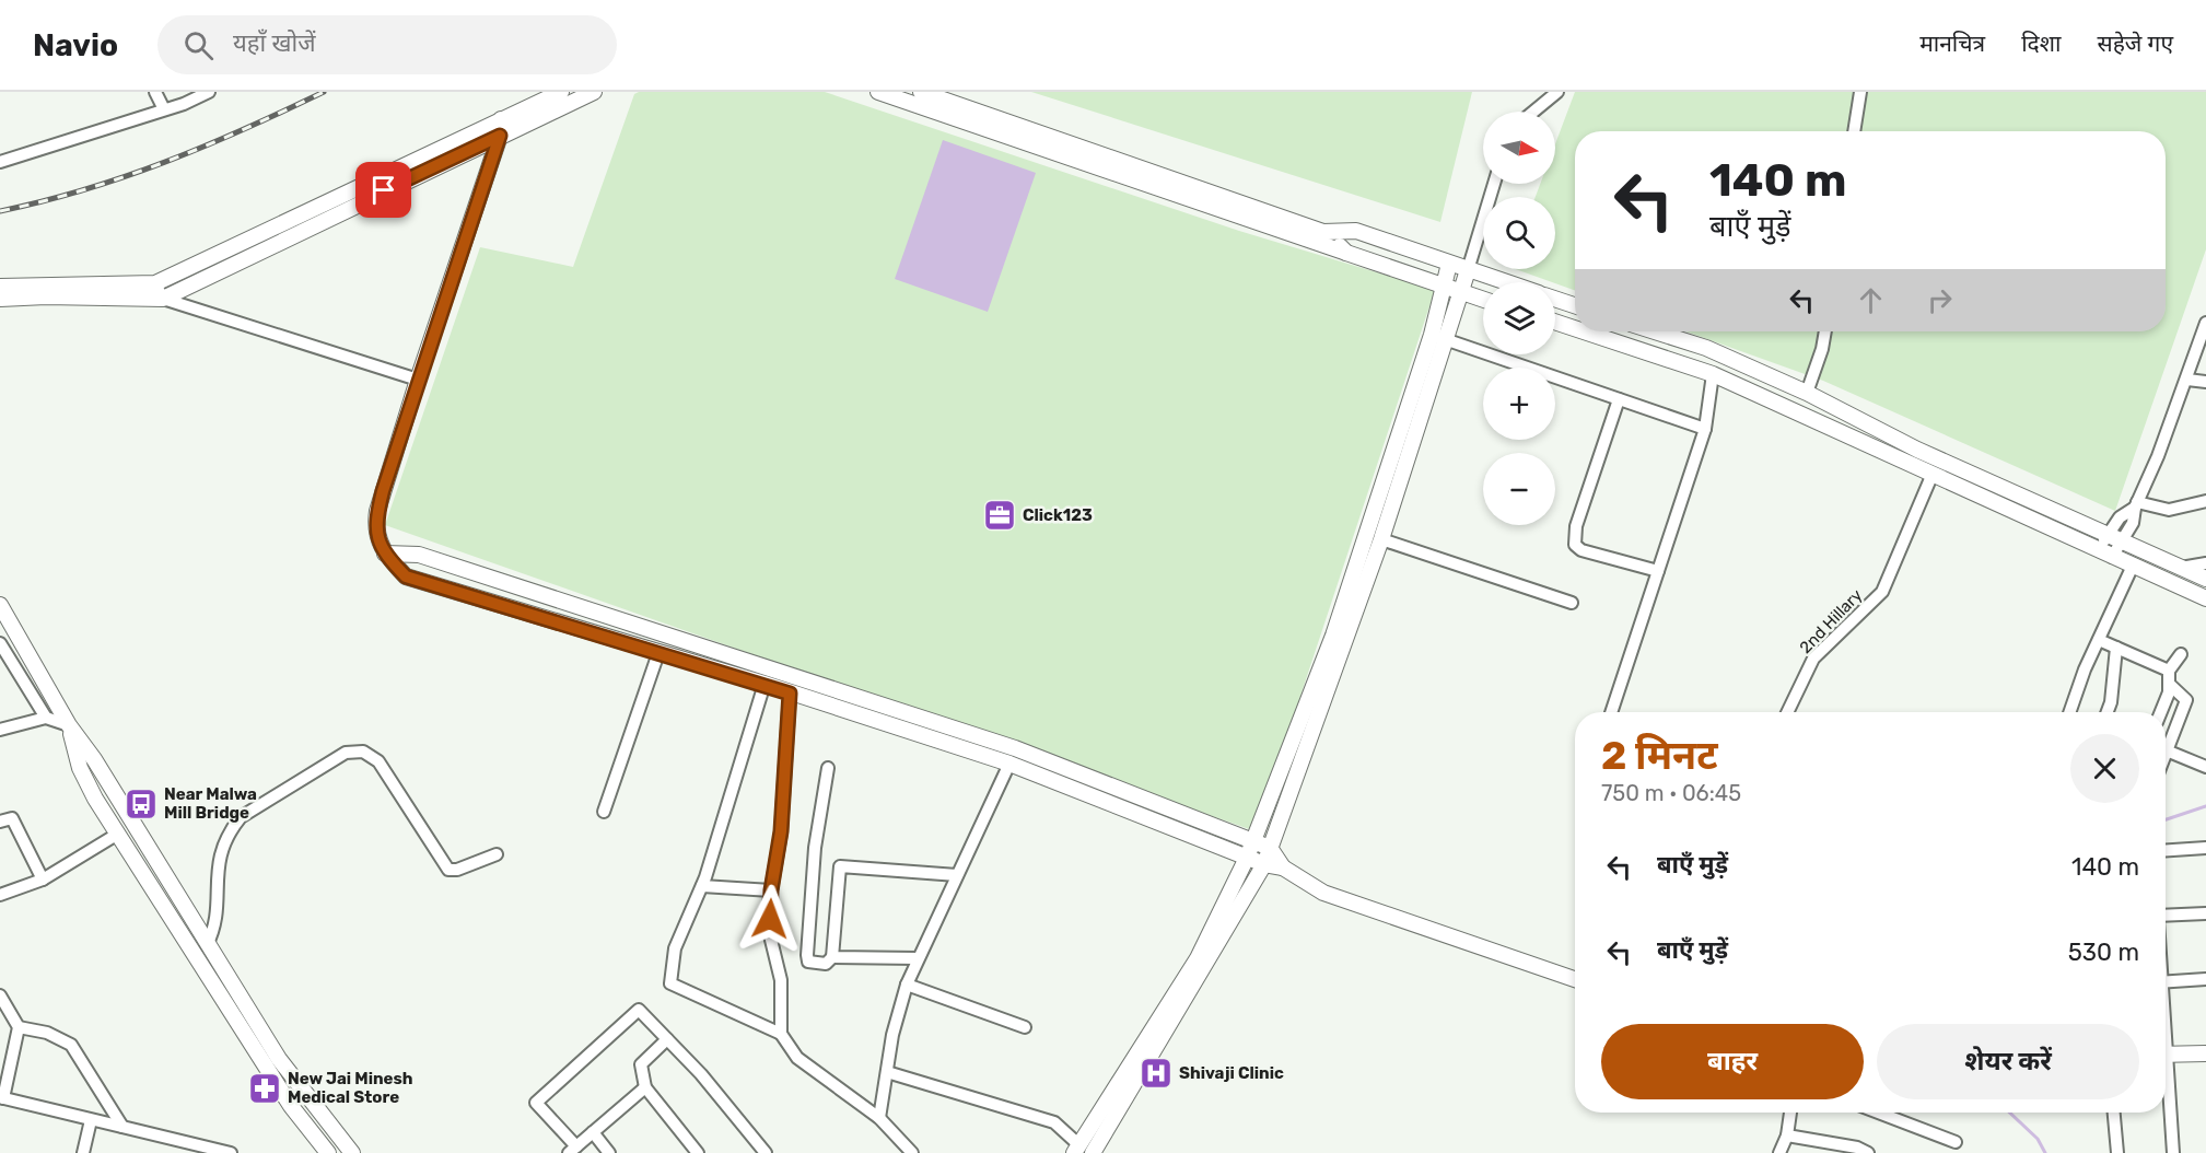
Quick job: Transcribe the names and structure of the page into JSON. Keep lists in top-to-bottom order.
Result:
{
  "streets": {
    "street": ["2nd Hillary"]
  },
  "places": {
    "office": ["Click123"],
    "bus stop": ["Near Malwa Mill Bridge"],
    "hospital": ["Shivaji Clinic"],
    "pharmacy": ["New Jai Minesh Medical Store"]
  },
  "north": "right",
  "page": {
    "header": "Navio",
    "search": "यहाँ खोजें",
    "nav": ["मानचित्र", "दिशा", "सहेजे गए"],
    "map_buttons": ["+", "−"],
    "turn": ["140 m", "बाएँ मुड़ें"],
    "heading": ["2 मिनट", "750 m · 06:45"],
    "list": [
      {
        "name": "बाएँ मुड़ें",
        "value": "140 m"
      },
      {
        "name": "बाएँ मुड़ें",
        "value": "530 m"
      }
    ],
    "buttons": ["बाहर", "शेयर करें"]
  }
}
